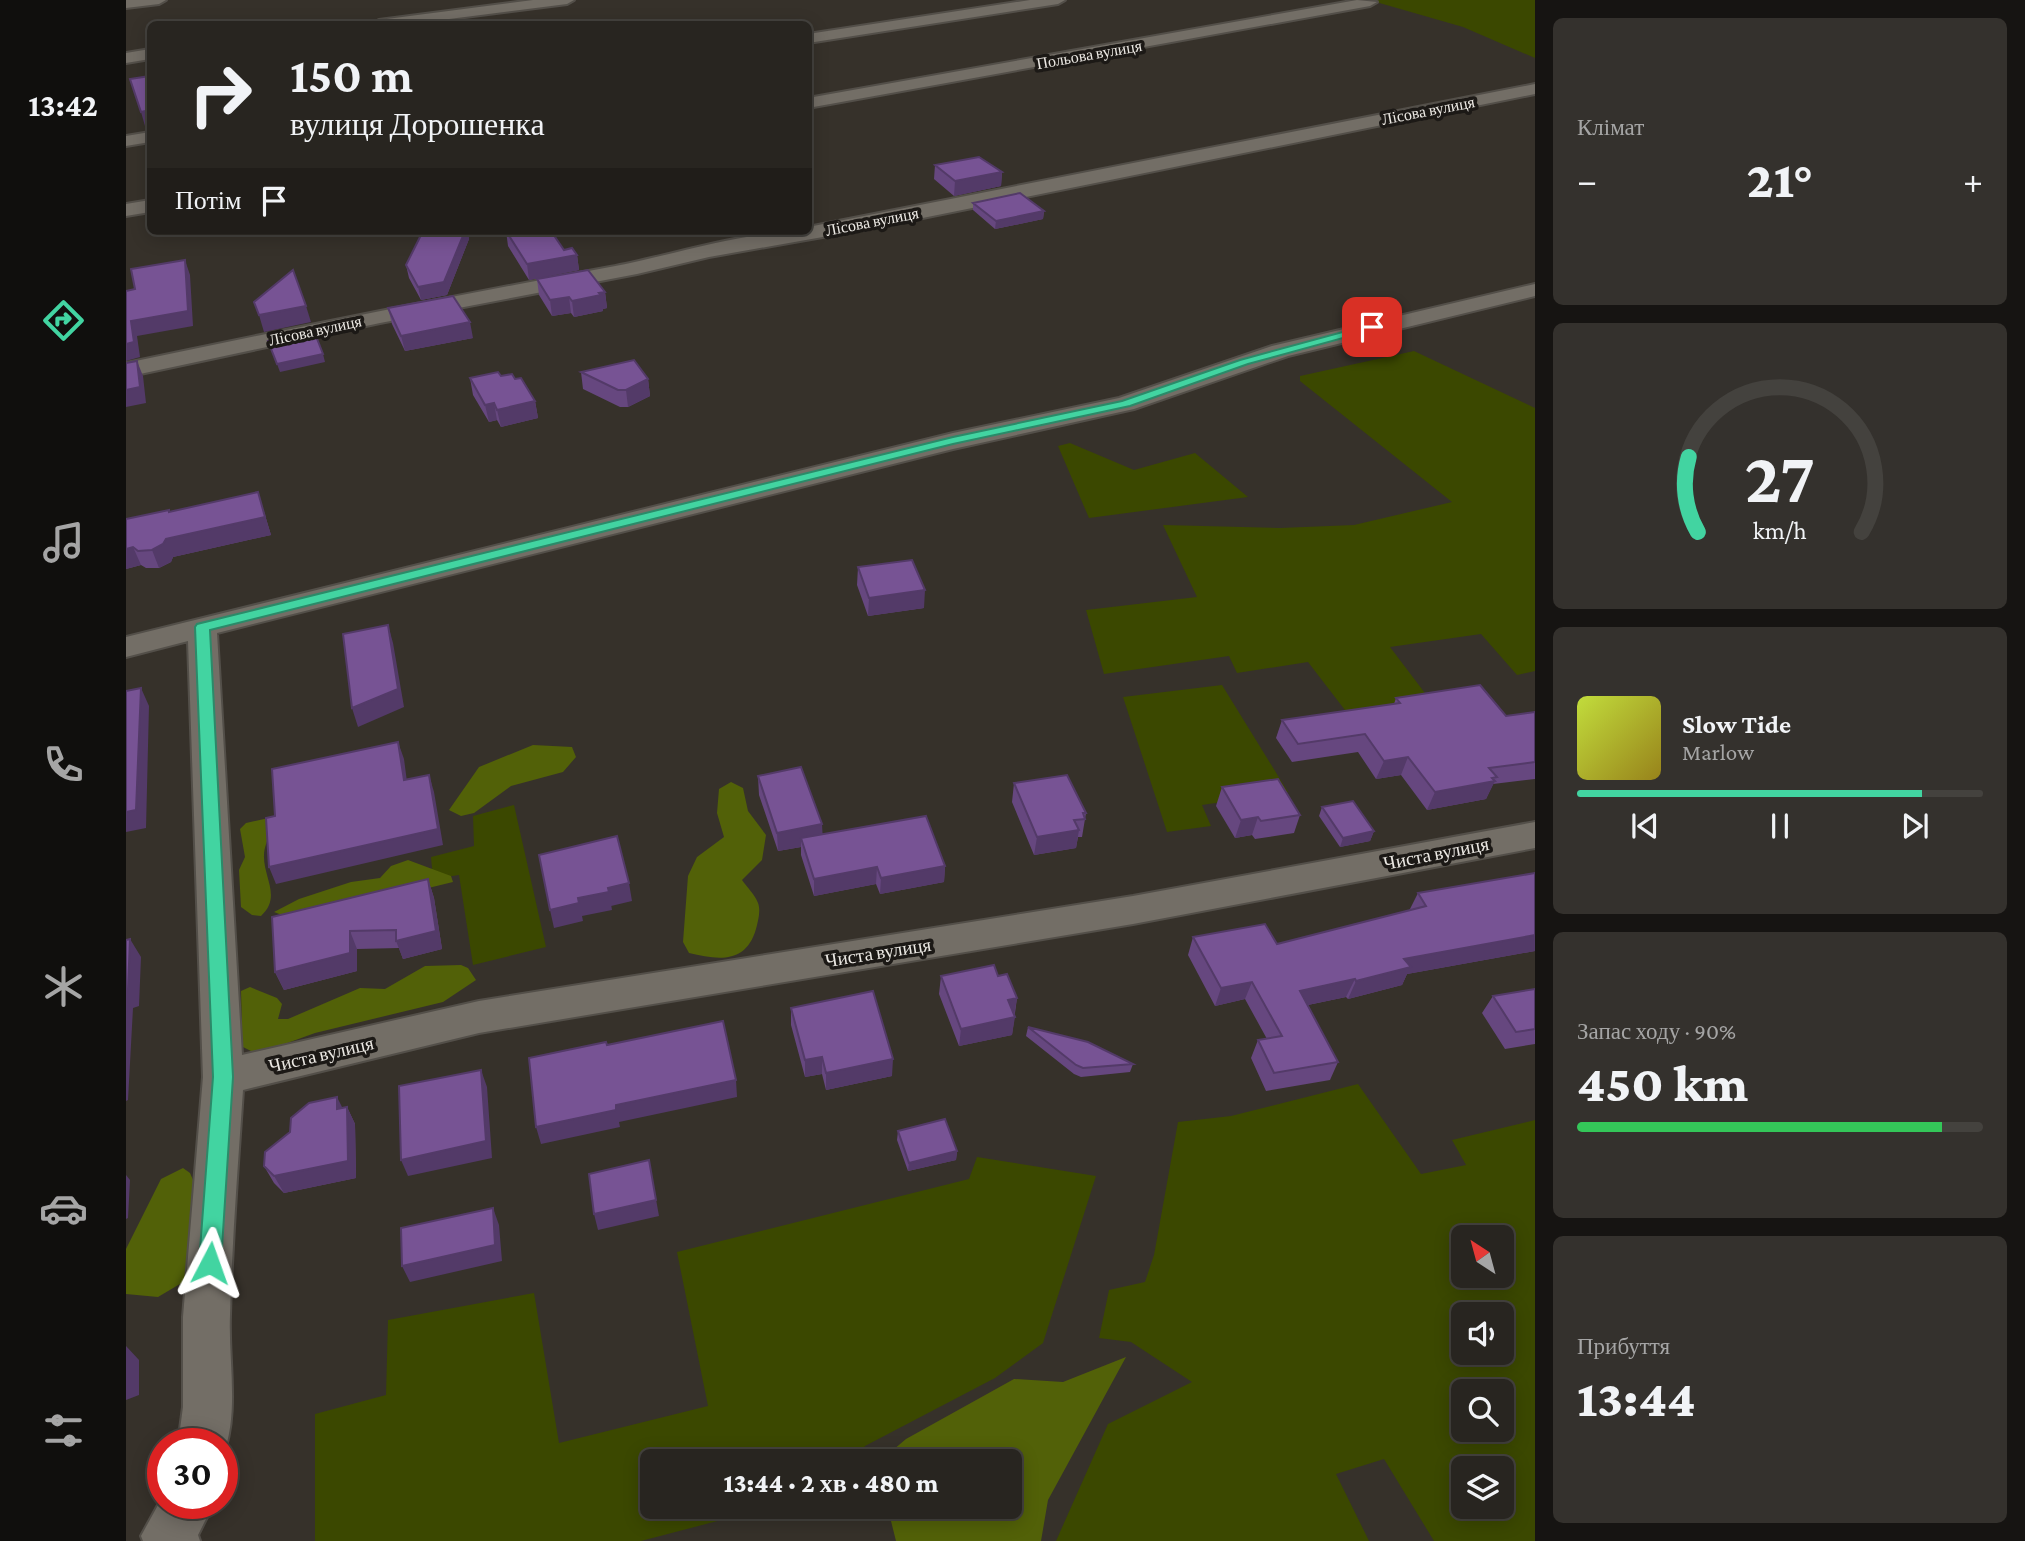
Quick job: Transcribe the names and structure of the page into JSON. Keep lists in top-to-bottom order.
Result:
{
  "streets": {
    "street": ["Польова вулиця", "Лісова вулиця", "Чиста вулиця"]
  },
  "north": "top left",
  "page": {
    "tabs": "13:42",
    "tile": [
      "Клімат",
      ["Запас ходу · 90%", "450 km"],
      ["Прибуття", "13:44"]
    ],
    "turn": ["150 m", "вулиця Дорошенка"],
    "heat": ["−", "21°", "+"],
    "then": "Потім",
    "song": ["Slow Tide", "Marlow"],
    "limit": "30",
    "trip": "13:44 · 2 хв · 480 m",
    "gauge": ["27", "km/h"]
  }
}
